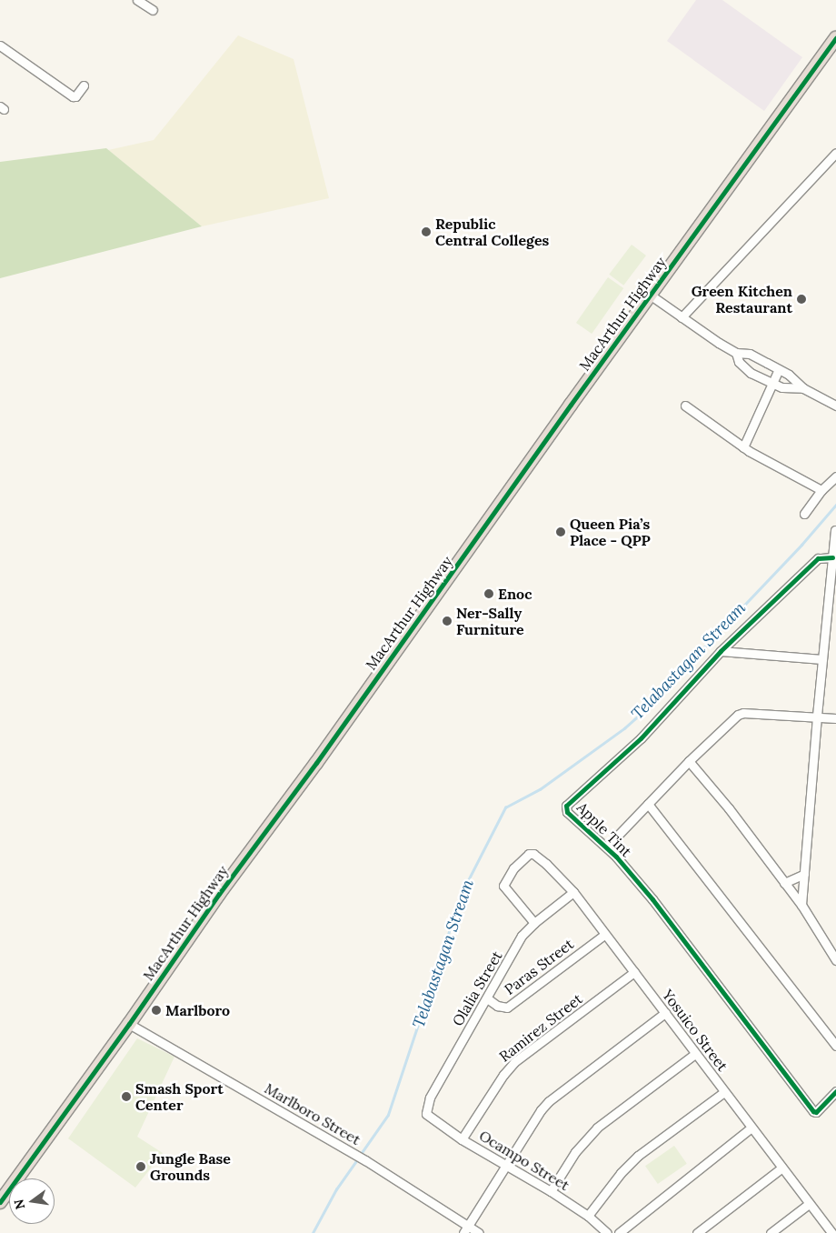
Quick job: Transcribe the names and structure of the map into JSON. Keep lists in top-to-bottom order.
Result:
{
  "streets": {
    "highway": ["MacArthur Highway"],
    "street": [
      "Apple Tint",
      "Paras Street",
      "Olalia Street",
      "Ramirez Street",
      "Yosuico Street",
      "Marlboro Street",
      "Ocampo Street"
    ]
  },
  "crossings": [
    ["MacArthur Highway", "Marlboro Street"],
    ["Paras Street", "Olalia Street"],
    ["Paras Street", "Yosuico Street"],
    ["Olalia Street", "Yosuico Street"],
    ["Olalia Street", "Ocampo Street"],
    ["Ramirez Street", "Yosuico Street"],
    ["Ramirez Street", "Ocampo Street"]
  ],
  "water": ["Telabastagan Stream"],
  "places": [
    "Republic Central Colleges",
    "Green Kitchen Restaurant",
    "Queen Pia’s Place - QPP",
    "Enoc",
    "Ner-Sally Furniture",
    "Marlboro",
    "Smash Sport Center",
    "Jungle Base Grounds"
  ],
  "north": "left"
}
